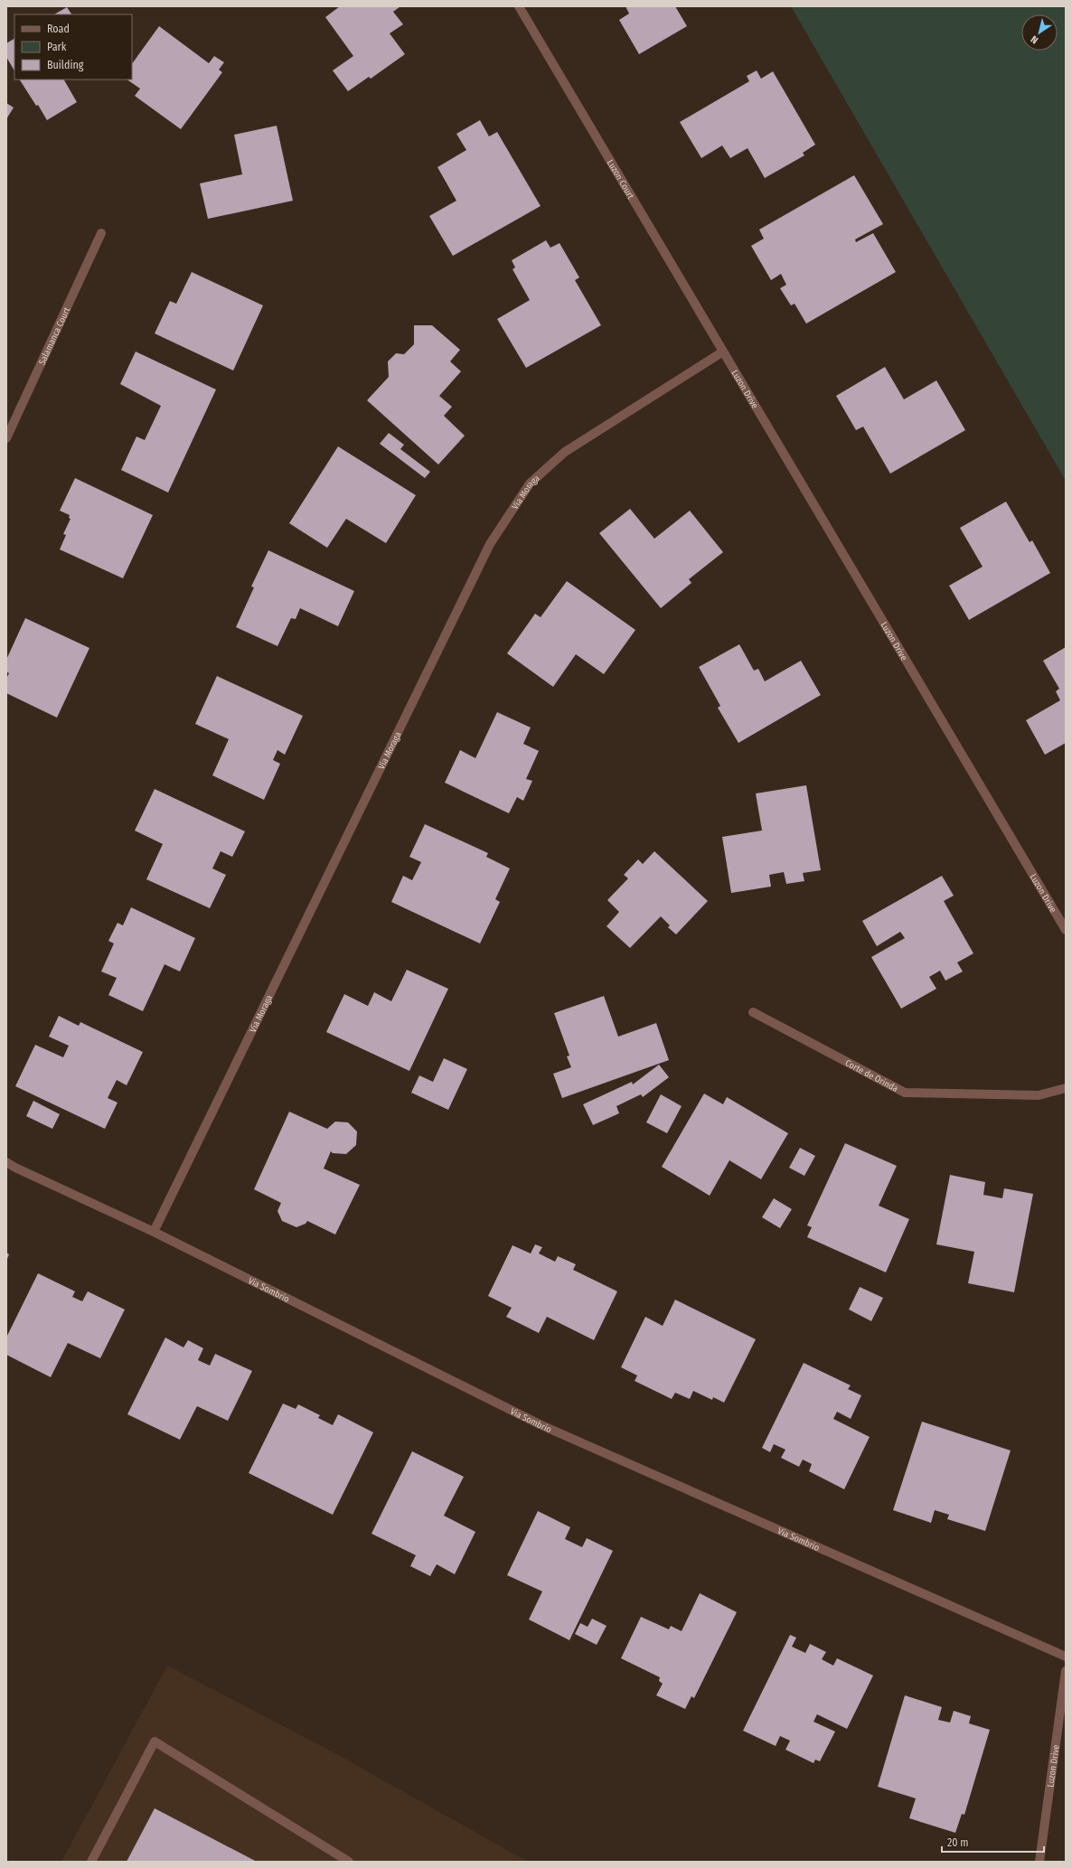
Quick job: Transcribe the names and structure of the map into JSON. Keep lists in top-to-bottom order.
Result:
{
  "streets": {
    "street": [
      "Luzon Court",
      "Salamanca Court",
      "Luzon Drive",
      "Via Moraga",
      "Corte de Orinda",
      "Via Sombrio"
    ]
  },
  "crossings": [
    ["Luzon Court", "Luzon Drive"],
    ["Luzon Court", "Via Moraga"],
    ["Luzon Drive", "Via Moraga"],
    ["Via Moraga", "Via Sombrio"]
  ],
  "legend": ["Road", "Park", "Building"],
  "scale_bar": "20 m",
  "north": "bottom left"
}
